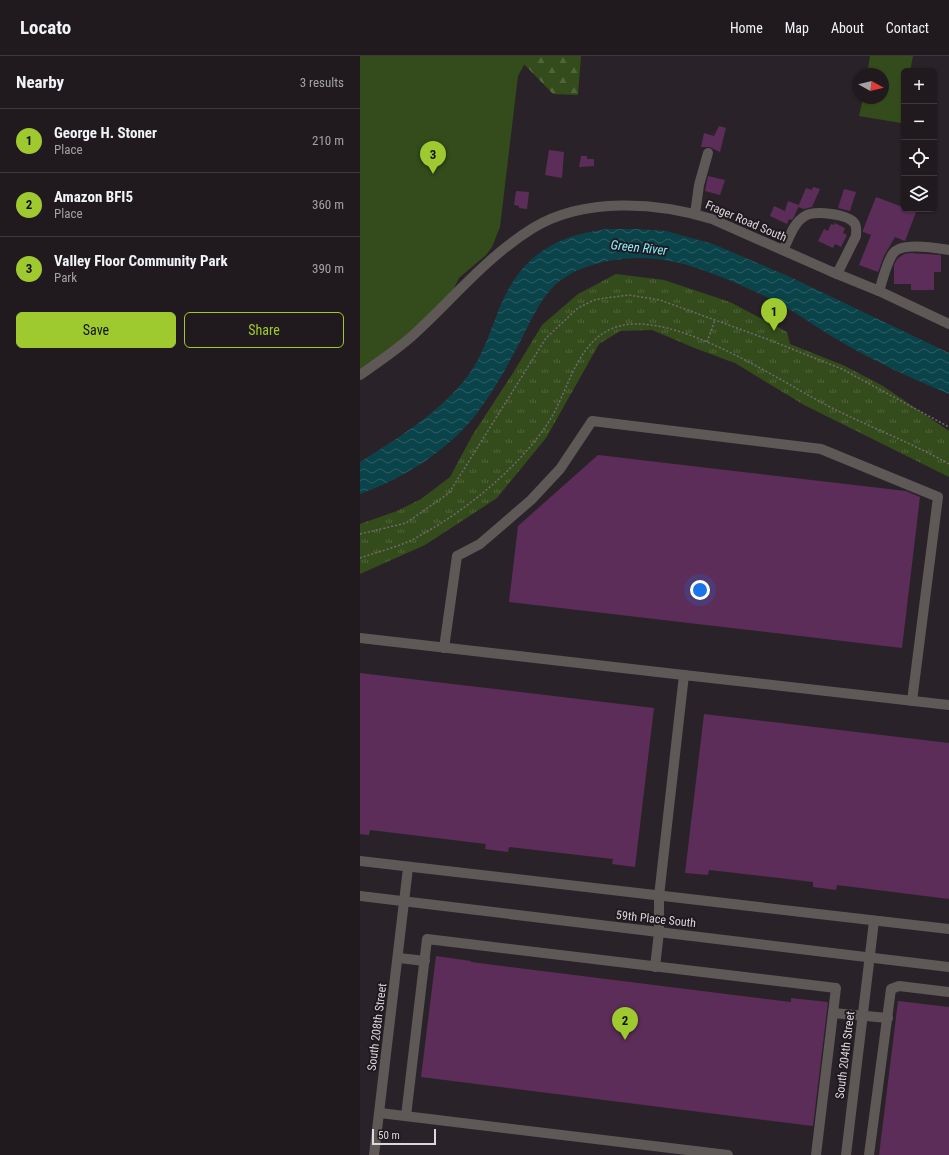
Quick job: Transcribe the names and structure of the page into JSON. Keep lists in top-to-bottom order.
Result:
{
  "streets": {
    "street": [
      "Frager Road South",
      "59th Place South",
      "South 208th Street",
      "South 204th Street"
    ]
  },
  "crossings": [
    ["59th Place South", "South 208th Street"],
    ["59th Place South", "South 204th Street"]
  ],
  "water": ["Green River"],
  "scale_bar": "50 m",
  "north": "right",
  "page": {
    "header": "Locato",
    "nav": [
      "Home",
      "Map",
      "About",
      "Contact"
    ],
    "heading": ["Nearby", "3 results"],
    "map_buttons": ["+", "−"],
    "list": [
      {
        "mark": "1",
        "name": "George H. Stoner",
        "note": "Place",
        "value": "210 m"
      },
      {
        "mark": "2",
        "name": "Amazon BFI5",
        "note": "Place",
        "value": "360 m"
      },
      {
        "mark": "3",
        "name": "Valley Floor Community Park",
        "note": "Park",
        "value": "390 m"
      }
    ],
    "pins": ["3", "1", "2"],
    "buttons": ["Save", "Share"],
    "scale": "50 m"
  }
}
